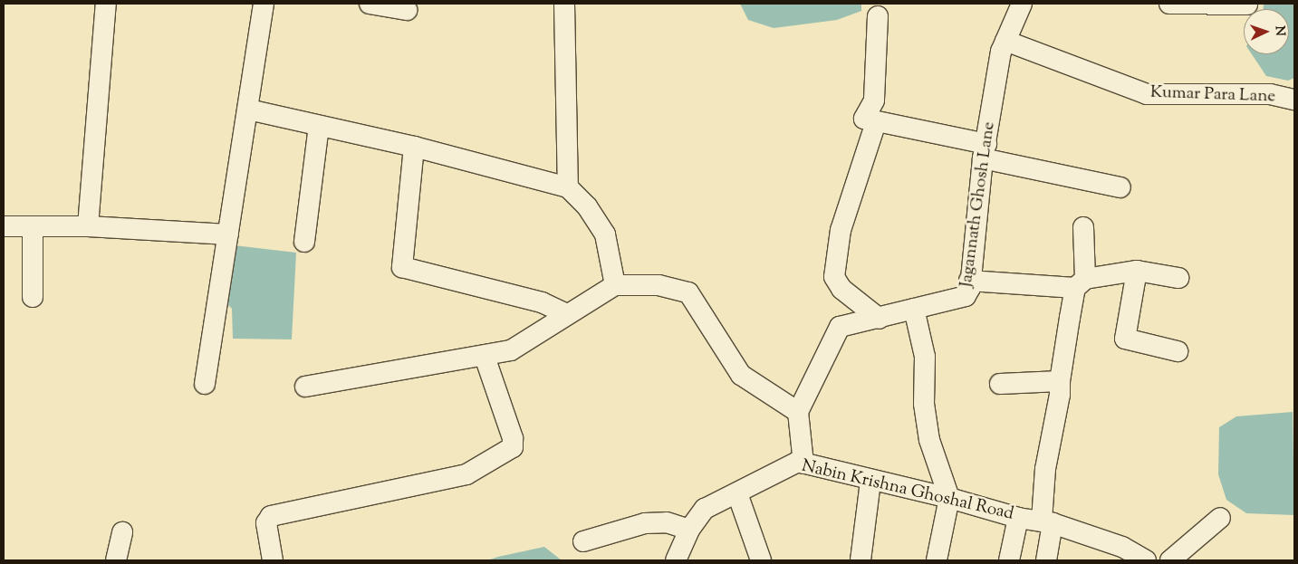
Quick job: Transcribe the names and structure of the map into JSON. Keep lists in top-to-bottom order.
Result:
{
  "streets": {
    "street": ["Kumar Para Lane", "Jagannath Ghosh Lane", "Nabin Krishna Ghoshal Road"]
  },
  "crossings": [
    ["Kumar Para Lane", "Jagannath Ghosh Lane"]
  ],
  "north": "right"
}
